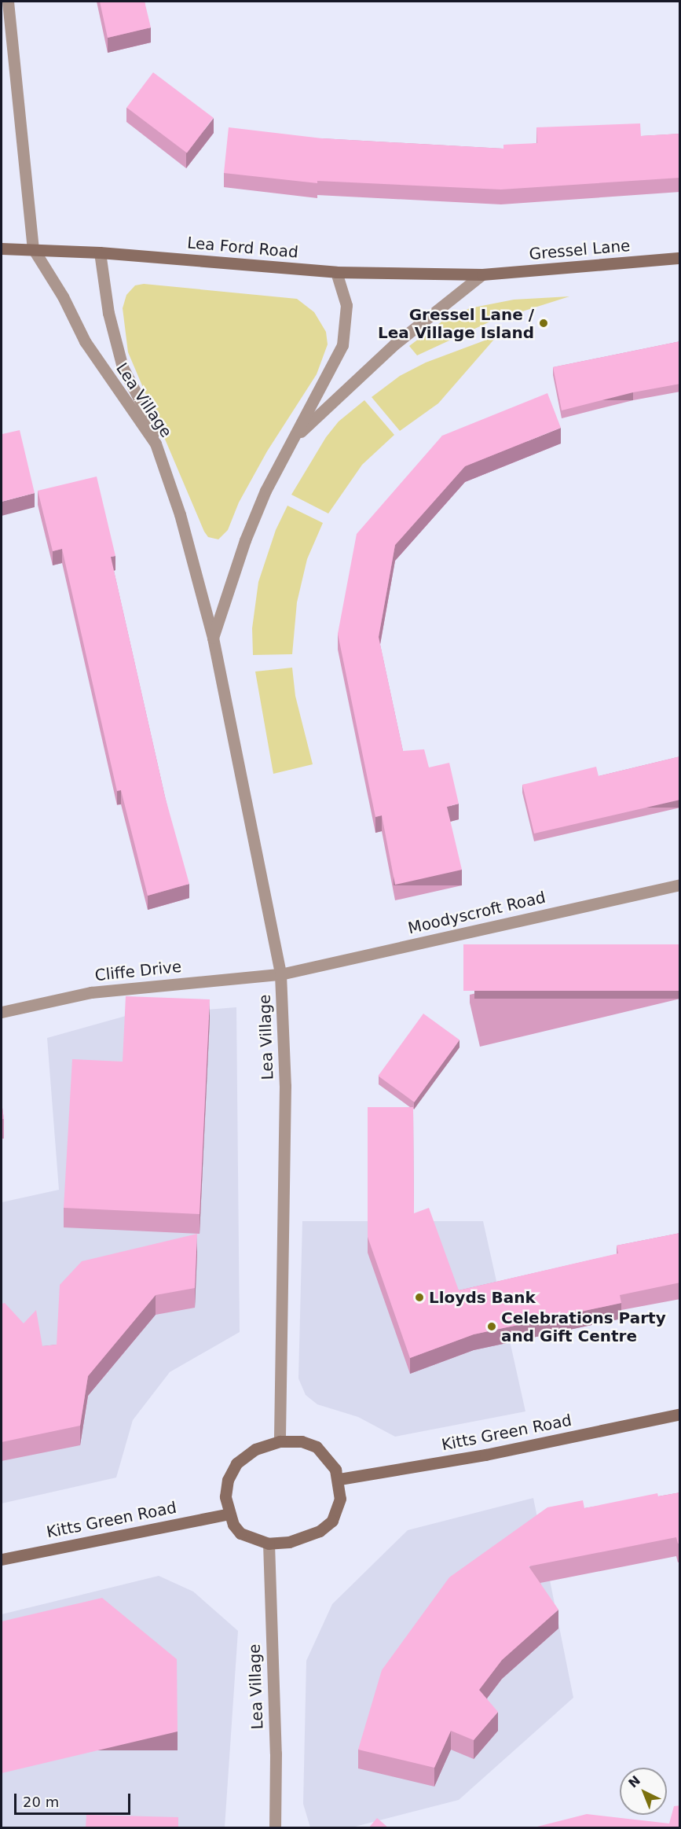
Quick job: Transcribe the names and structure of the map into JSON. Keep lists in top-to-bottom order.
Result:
{
  "streets": {
    "street": [
      "Lea Ford Road",
      "Gressel Lane",
      "Lea Village",
      "Moodyscroft Road",
      "Cliffe Drive",
      "Kitts Green Road"
    ]
  },
  "crossings": [
    ["Lea Ford Road", "Gressel Lane"],
    ["Lea Ford Road", "Lea Village"],
    ["Gressel Lane", "Lea Village"],
    ["Lea Village", "Moodyscroft Road"],
    ["Lea Village", "Cliffe Drive"],
    ["Lea Village", "Kitts Green Road"],
    ["Moodyscroft Road", "Cliffe Drive"]
  ],
  "places": ["Gressel Lane / Lea Village Island", "Lloyds Bank", "Celebrations Party and Gift Centre"],
  "scale_bar": "20 m",
  "north": "top left"
}
